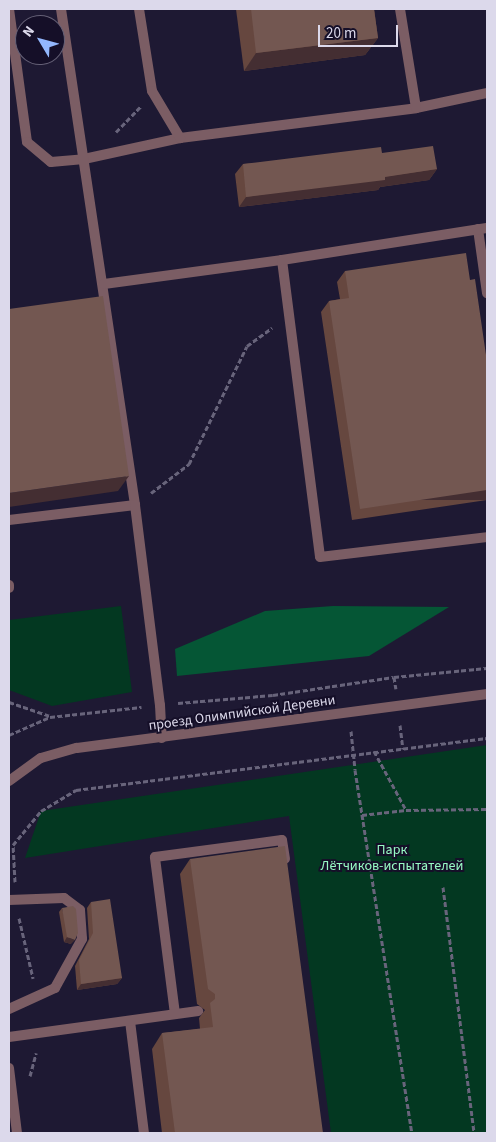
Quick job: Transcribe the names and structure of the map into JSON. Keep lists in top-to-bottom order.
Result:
{
  "streets": {
    "street": ["проезд Олимпийской Деревни"]
  },
  "parks": ["Парк Лётчиков-испытателей"],
  "scale_bar": "20 m",
  "north": "top left"
}
